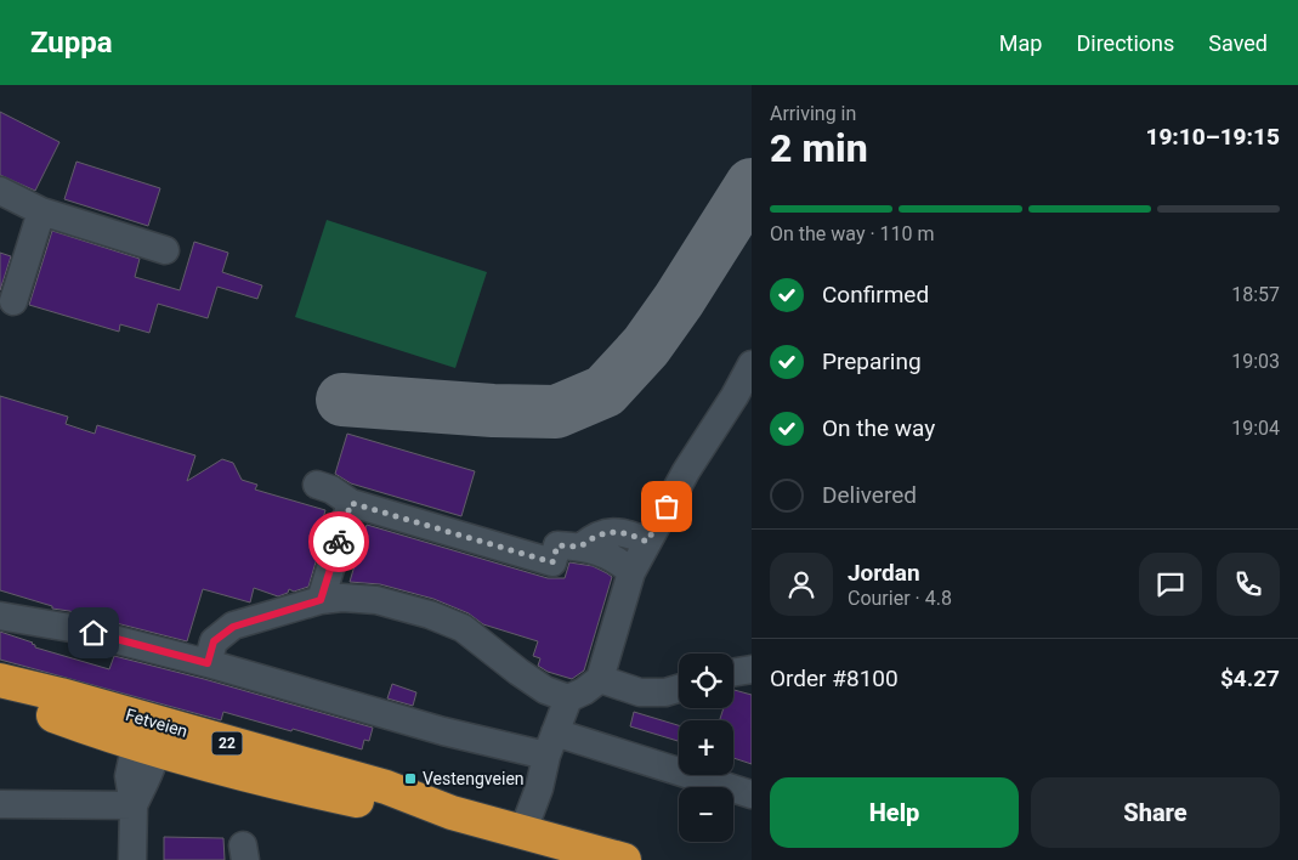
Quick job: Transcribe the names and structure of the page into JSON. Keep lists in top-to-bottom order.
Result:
{
  "streets": {
    "highway": ["Fetveien", "22"]
  },
  "places": {
    "transit": ["Vestengveien"]
  },
  "page": {
    "header": "Zuppa",
    "nav": ["Map", "Directions", "Saved"],
    "heading": ["2 min", "Arriving in", "19:10–19:15"],
    "panel": [
      "Jordan",
      "Courier · 4.8",
      "Order #8100",
      "$4.27"
    ],
    "bar": "On the way · 110 m",
    "list": [
      ["Confirmed", "18:57"],
      ["Preparing", "19:03"],
      ["On the way", "19:04"],
      "Delivered"
    ],
    "map_buttons": ["+", "−"],
    "buttons": ["Help", "Share"]
  }
}
